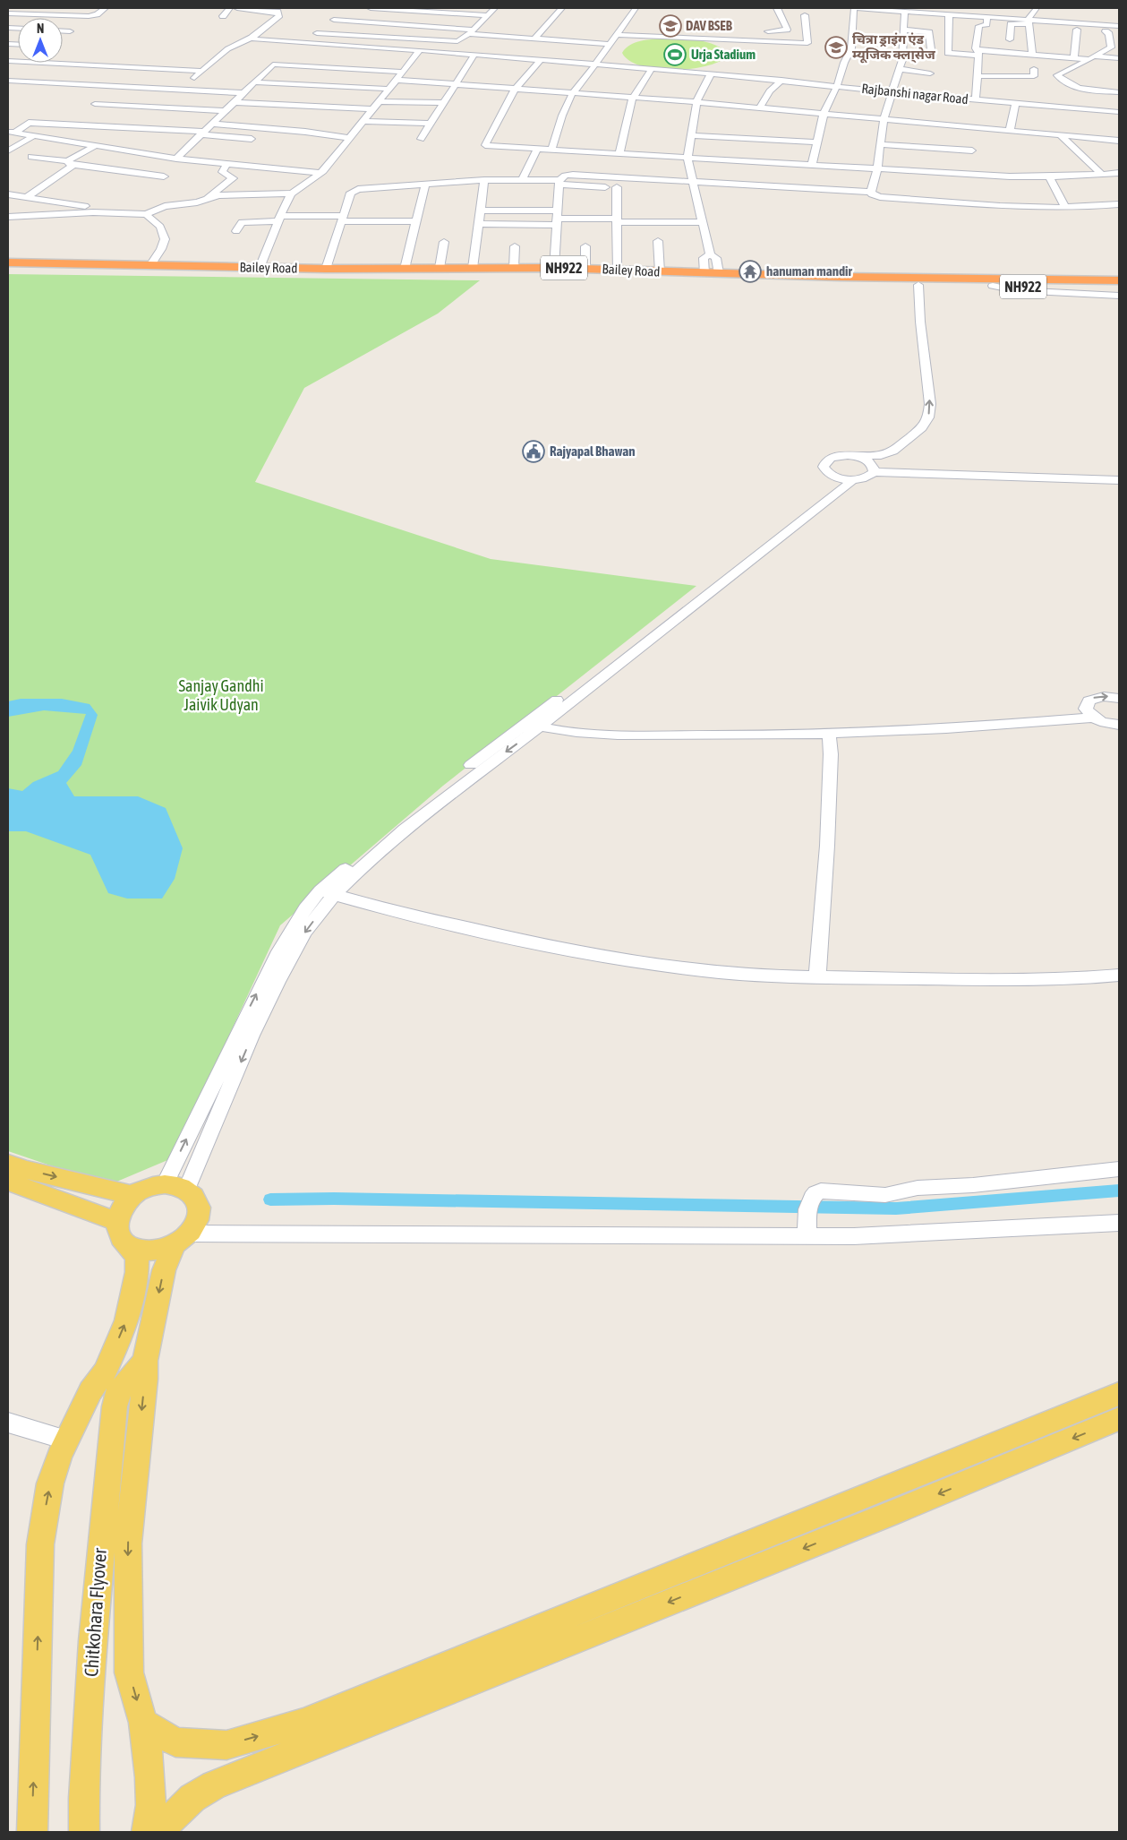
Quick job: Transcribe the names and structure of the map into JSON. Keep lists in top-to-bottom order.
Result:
{
  "streets": {
    "highway": ["Bailey Road", "NH922"],
    "main road": ["Chitkohara Flyover"],
    "street": ["Rajbanshi nagar Road"]
  },
  "parks": ["Sanjay Gandhi Jaivik Udyan"],
  "places": {
    "school or university": ["DAV BSEB", "चित्रा ड्राइंग एंड म्यूजिक क्ला्सेज"],
    "sports": ["Urja Stadium"],
    "temple": ["hanuman mandir"],
    "public building": ["Rajyapal Bhawan"]
  },
  "north": "top"
}
